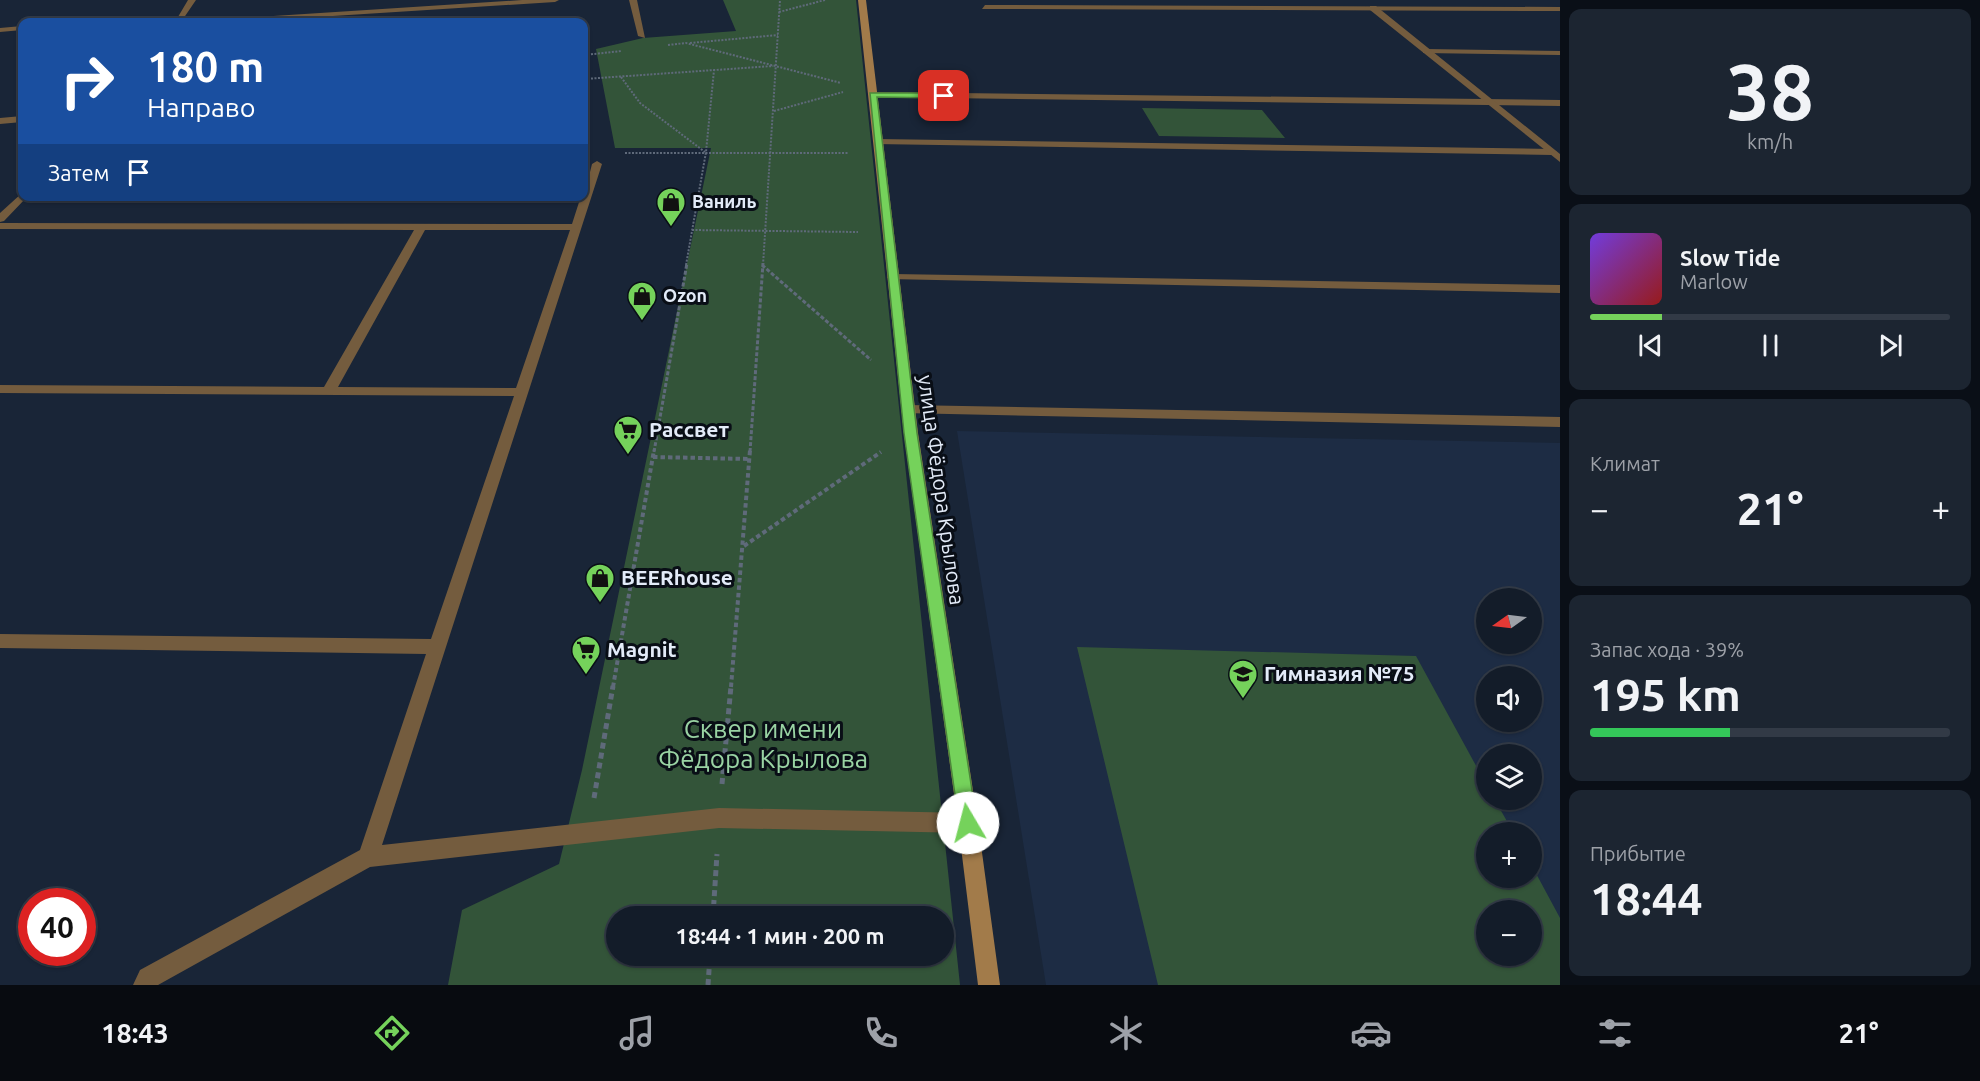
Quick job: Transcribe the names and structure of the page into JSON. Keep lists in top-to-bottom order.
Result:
{
  "streets": {
    "street": ["улица Фёдора Крылова"]
  },
  "parks": ["Сквер имени Фёдора Крылова"],
  "places": {
    "shop": ["Ваниль", "Ozon", "BEERhouse"],
    "supermarket": ["Рассвет", "Magnit"],
    "school or university": ["Гимназия №75"]
  },
  "north": "left",
  "page": {
    "tile": [
      ["38", "km/h"],
      "Климат",
      ["Запас хода · 39%", "195 km"],
      ["Прибытие", "18:44"]
    ],
    "turn": ["180 m", "Направо"],
    "then": "Затем",
    "song": ["Slow Tide", "Marlow"],
    "heat": ["−", "21°", "+"],
    "map_buttons": ["+", "−"],
    "limit": "40",
    "trip": "18:44 · 1 мин · 200 m",
    "tabs": ["18:43", "21°"]
  }
}
